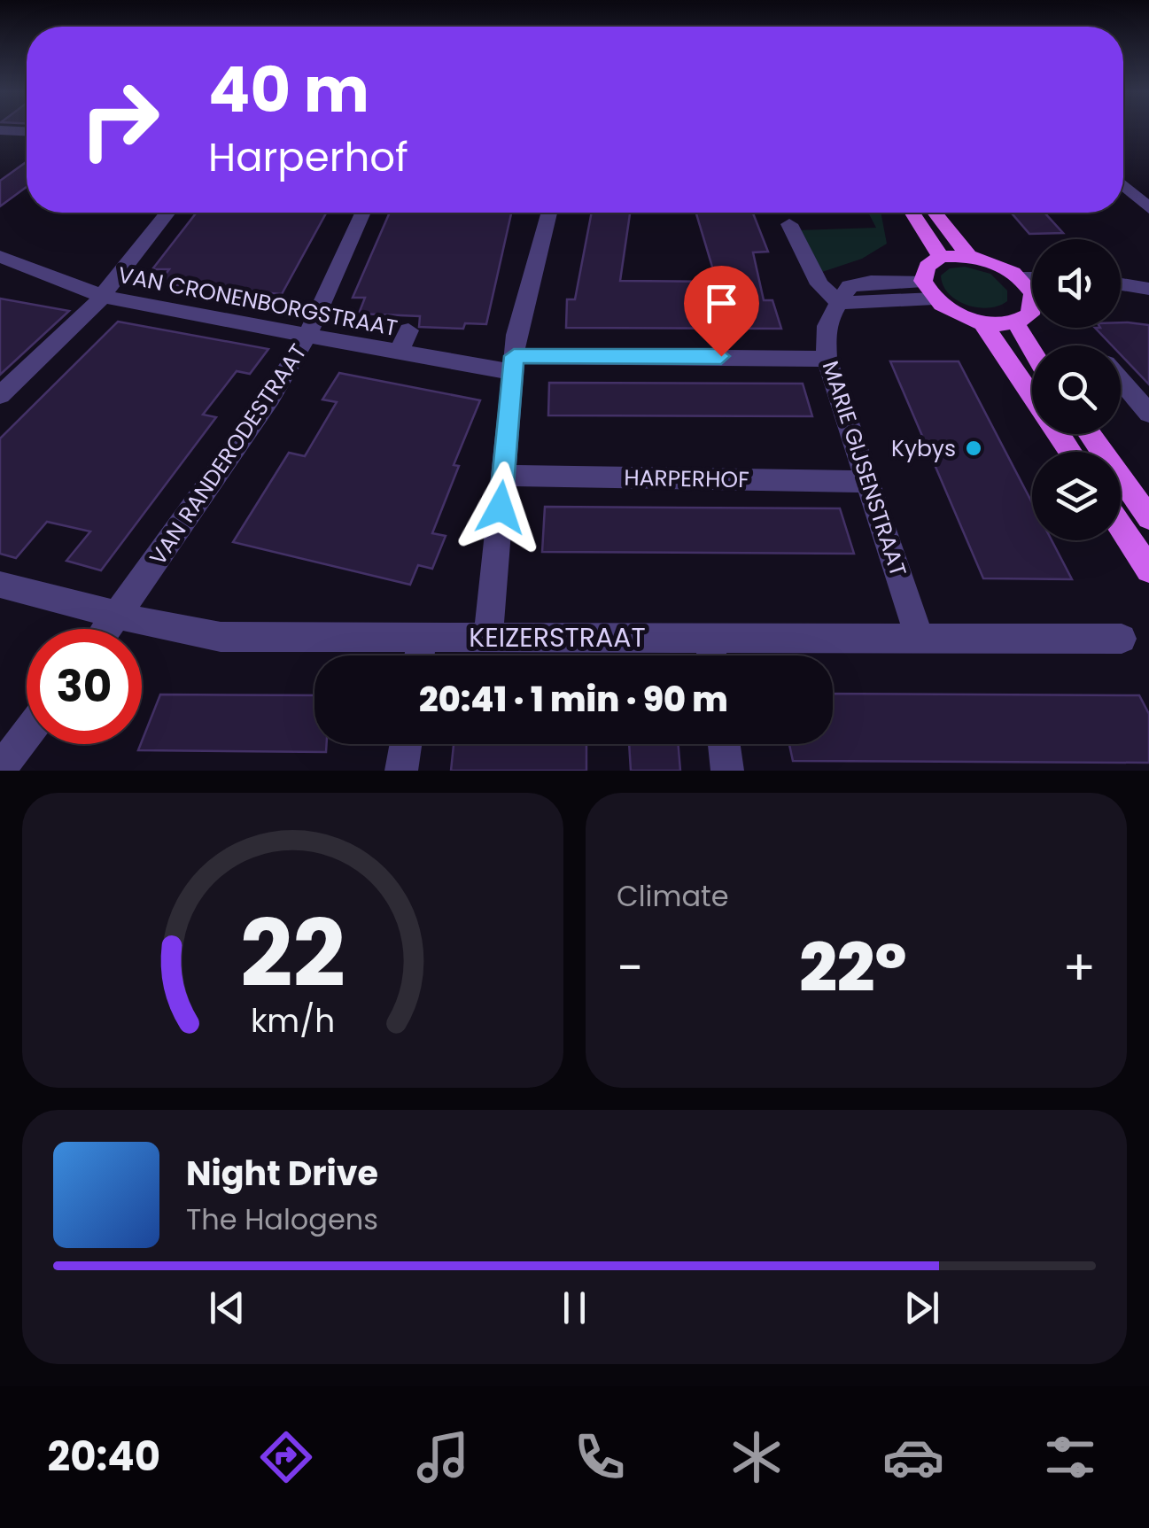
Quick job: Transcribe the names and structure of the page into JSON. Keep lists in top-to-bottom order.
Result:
{
  "streets": {
    "street": [
      "VAN CRONENBORGSTRAAT",
      "VAN RANDERODESTRAAT",
      "MARIE GIJSENSTRAAT",
      "HARPERHOF",
      "KEIZERSTRAAT"
    ]
  },
  "crossings": [
    ["VAN CRONENBORGSTRAAT", "VAN RANDERODESTRAAT"],
    ["VAN RANDERODESTRAAT", "KEIZERSTRAAT"],
    ["MARIE GIJSENSTRAAT", "HARPERHOF"],
    ["MARIE GIJSENSTRAAT", "KEIZERSTRAAT"]
  ],
  "places": ["Kybys"],
  "page": {
    "turn": ["40 m", "Harperhof"],
    "limit": "30",
    "trip": "20:41 · 1 min · 90 m",
    "tile": "Climate",
    "heat": ["−", "22°", "+"],
    "song": ["Night Drive", "The Halogens"],
    "tabs": "20:40",
    "gauge": ["22", "km/h"]
  }
}
